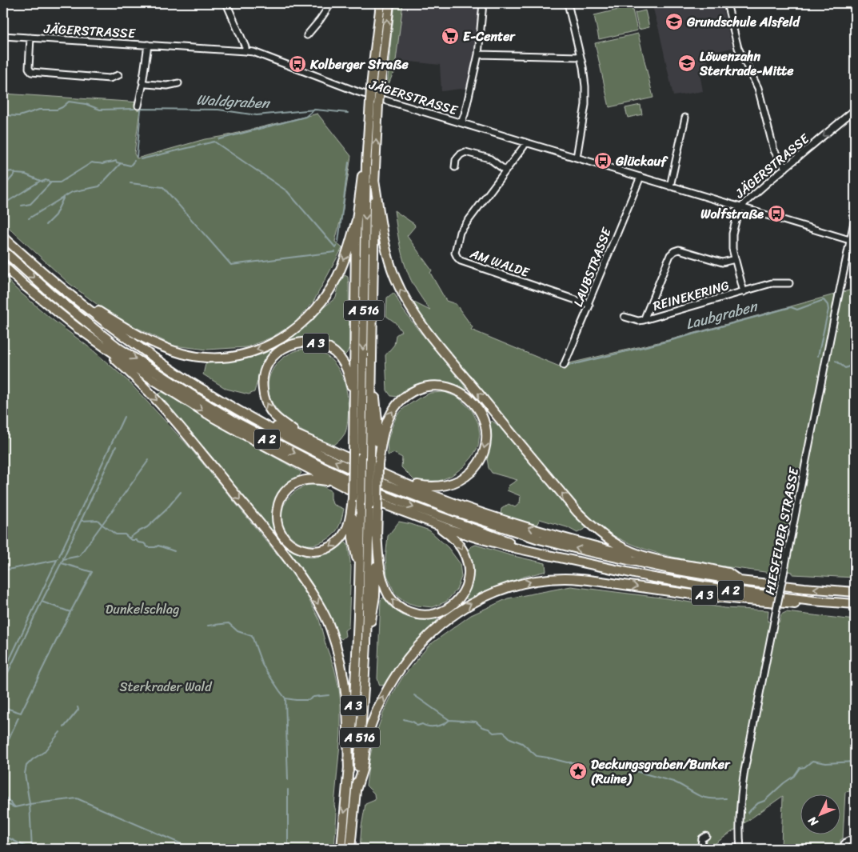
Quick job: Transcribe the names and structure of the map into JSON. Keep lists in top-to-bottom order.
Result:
{
  "streets": {
    "highway": ["A 516", "A 3", "A 2"],
    "street": [
      "JÄGERSTRASSE",
      "AM WALDE",
      "LAUBSTRASSE",
      "REINEKERING",
      "HIESFELDER STRASSE"
    ]
  },
  "crossings": [
    ["JÄGERSTRASSE", "AM WALDE"],
    ["JÄGERSTRASSE", "LAUBSTRASSE"],
    ["JÄGERSTRASSE", "REINEKERING"],
    ["AM WALDE", "LAUBSTRASSE"],
    ["A 516", "A 3"],
    ["A 3", "A 2"]
  ],
  "water": ["Waldgraben", "Laubgraben"],
  "parks": ["Dunkelschlag", "Sterkrader Wald"],
  "places": {
    "school or university": ["Grundschule Alsfeld", "Löwenzahn Sterkrade-Mitte"],
    "supermarket": ["E-Center"],
    "bus stop": ["Kolberger Straße", "Glückauf", "Wolfstraße"],
    "place": ["Deckungsgraben/Bunker (Ruine)"]
  },
  "north": "bottom left"
}
